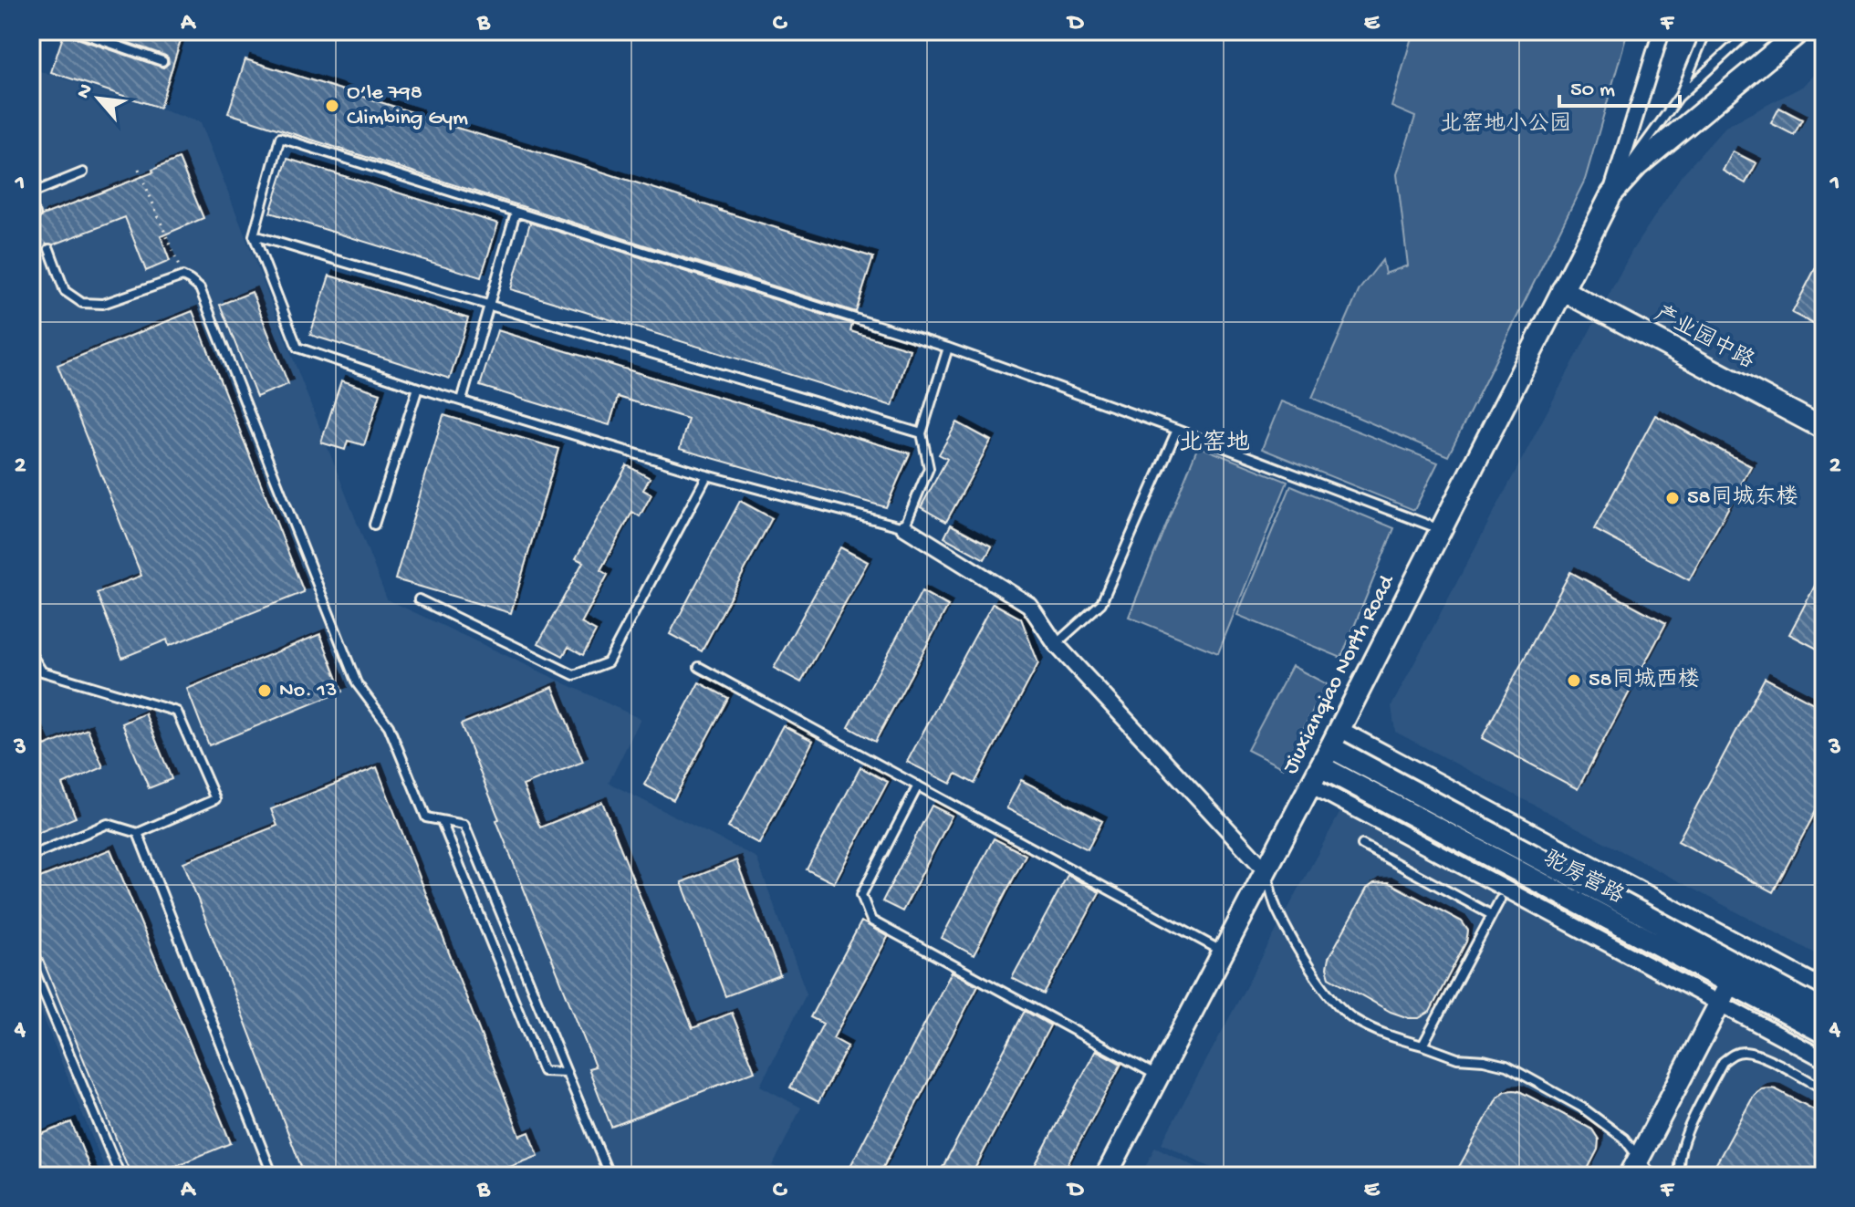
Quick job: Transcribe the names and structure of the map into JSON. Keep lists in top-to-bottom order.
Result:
{
  "streets": {
    "street": ["产业园中路", "Jiuxianqiao North Road", "驼房营路"]
  },
  "crossings": [
    ["产业园中路", "Jiuxianqiao North Road"],
    ["Jiuxianqiao North Road", "驼房营路"]
  ],
  "districts": ["北窑地"],
  "parks": ["北窑地小公园"],
  "places": [
    "O’le 798 Climbing Gym",
    "58同城东楼",
    "58同城西楼",
    "No. 13"
  ],
  "scale_bar": "50 m",
  "north": "top left",
  "grid": {
    "columns": [
      "A",
      "B",
      "C",
      "D",
      "E",
      "F"
    ],
    "rows": [
      "1",
      "2",
      "3",
      "4"
    ]
  }
}
